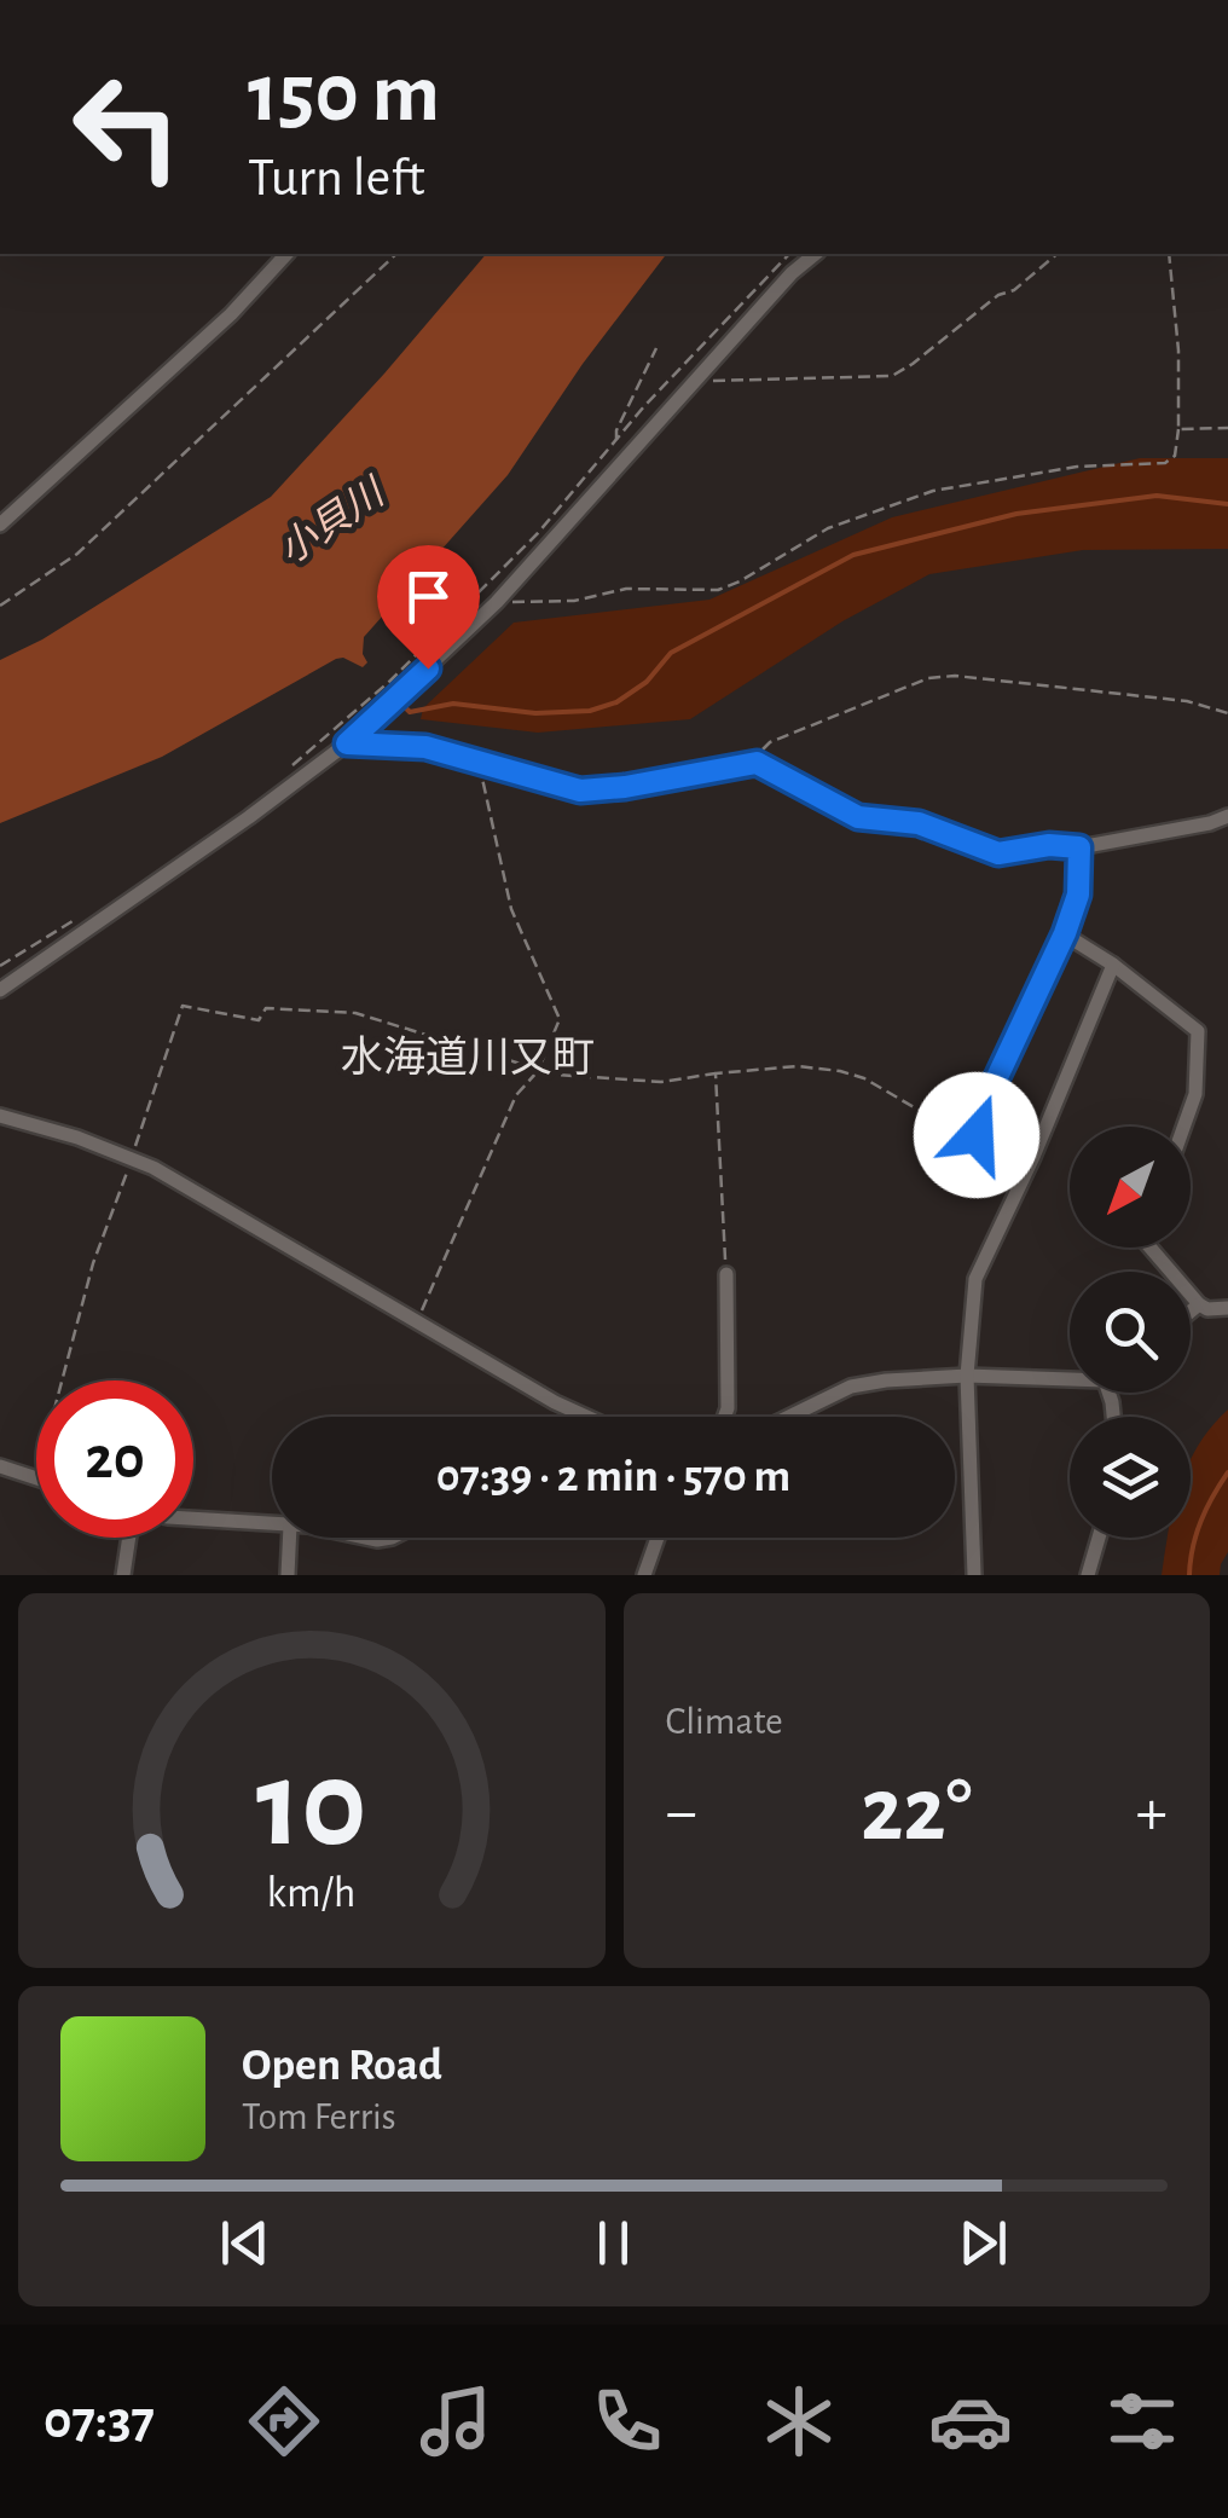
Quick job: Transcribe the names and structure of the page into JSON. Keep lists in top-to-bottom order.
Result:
{
  "districts": ["水海道川又町"],
  "water": ["小貝川"],
  "north": "bottom left",
  "page": {
    "turn": ["150 m", "Turn left"],
    "limit": "20",
    "trip": "07:39 · 2 min · 570 m",
    "tile": "Climate",
    "heat": ["−", "22°", "+"],
    "song": ["Open Road", "Tom Ferris"],
    "tabs": "07:37",
    "gauge": ["10", "km/h"]
  }
}
